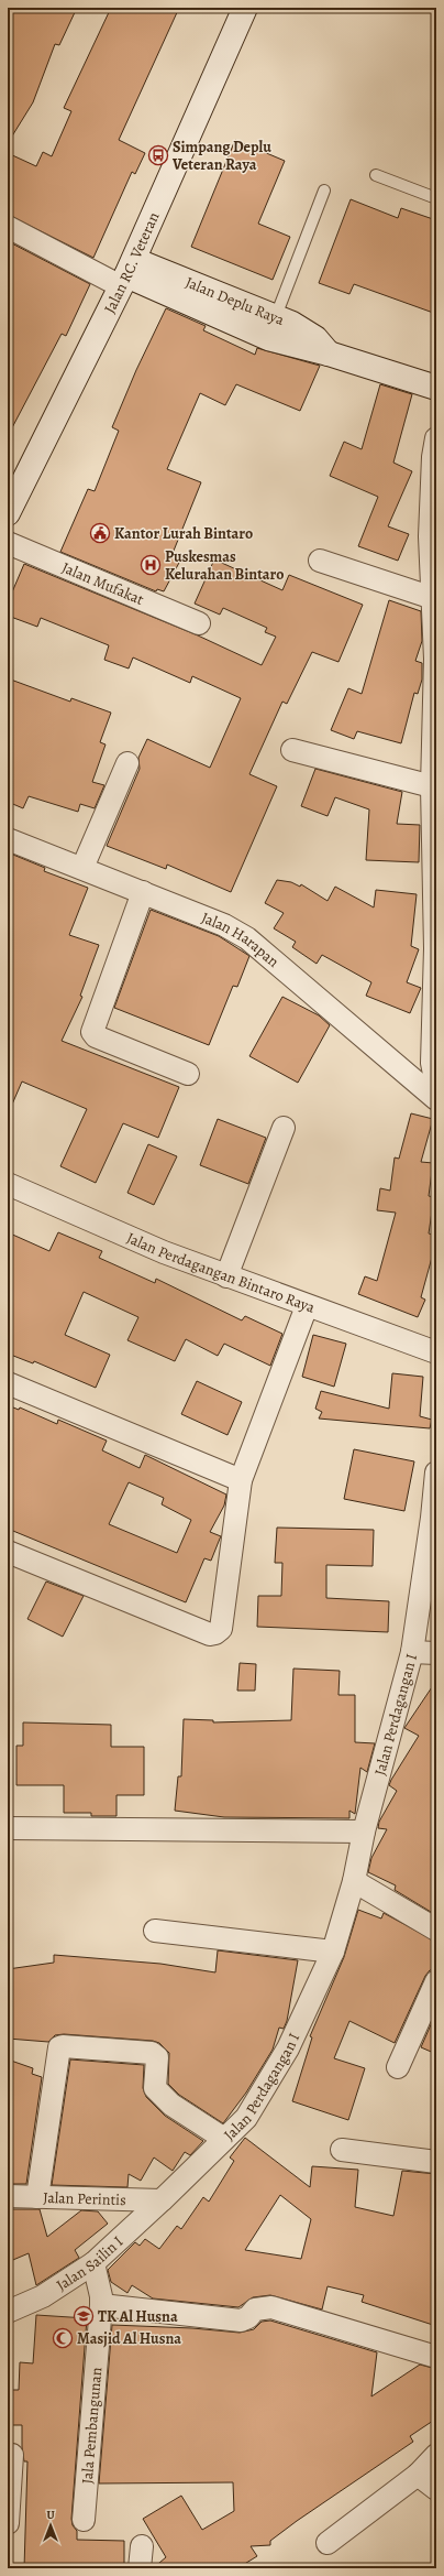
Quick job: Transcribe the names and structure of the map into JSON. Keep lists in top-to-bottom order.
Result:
{
  "streets": {
    "main road": ["Jalan RC. Veteran", "Jalan Deplu Raya"],
    "street": [
      "Jalan Mufakat",
      "Jalan Harapan",
      "Jalan Perdagangan Bintaro Raya",
      "Jalan Perdagangan I",
      "Jalan Perintis",
      "Jalan Sailin I",
      "Jala Pembangunan"
    ]
  },
  "crossings": [
    ["Jalan RC. Veteran", "Jalan Deplu Raya"],
    ["Jalan Perdagangan I", "Jalan Perintis"],
    ["Jalan Perdagangan I", "Jalan Sailin I"],
    ["Jalan Perintis", "Jalan Sailin I"],
    ["Jalan Sailin I", "Jala Pembangunan"]
  ],
  "places": {
    "bus stop": ["Simpang Deplu Veteran Raya"],
    "public building": ["Kantor Lurah Bintaro"],
    "hospital": ["Puskesmas Kelurahan Bintaro"],
    "school or university": ["TK Al Husna"],
    "mosque": ["Masjid Al Husna"]
  },
  "north": "top"
}
